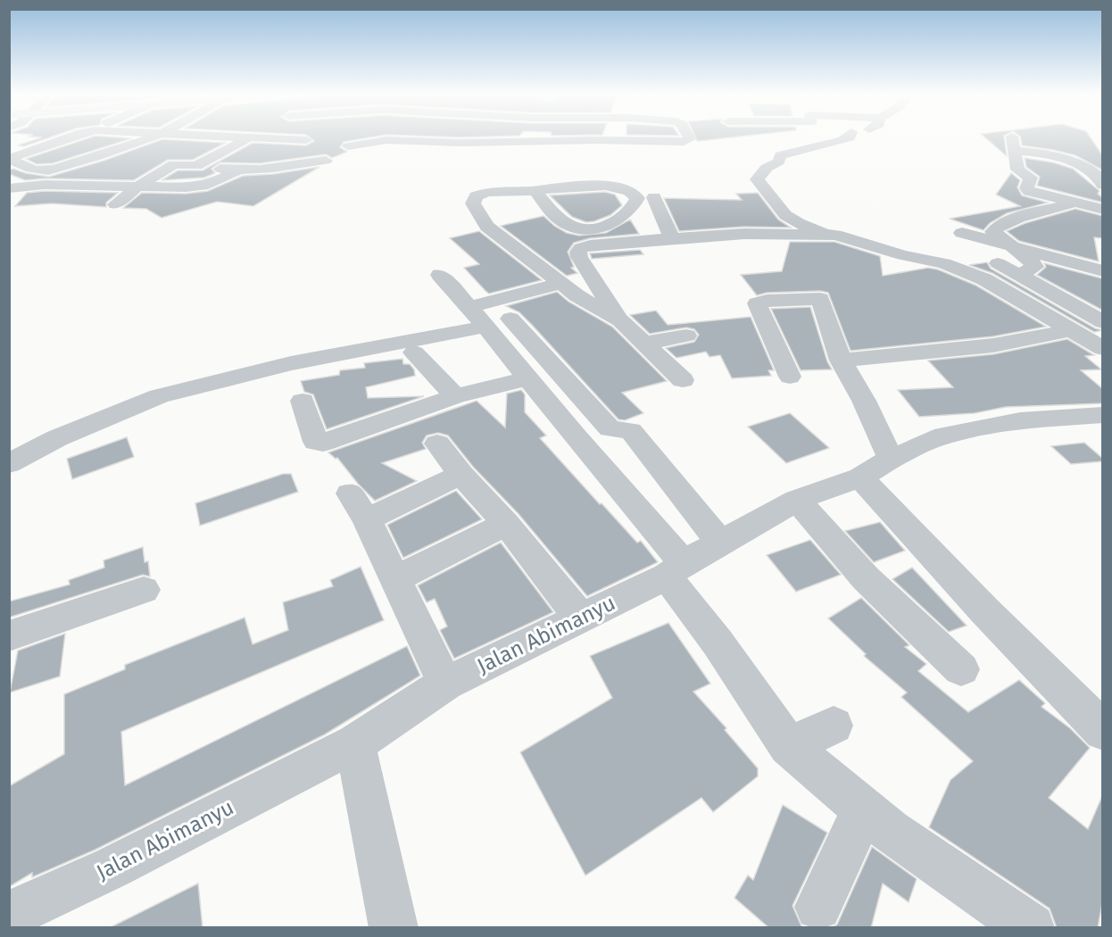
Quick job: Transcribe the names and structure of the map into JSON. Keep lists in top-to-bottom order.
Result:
{
  "streets": {
    "street": ["Jalan Abimanyu"]
  }
}
